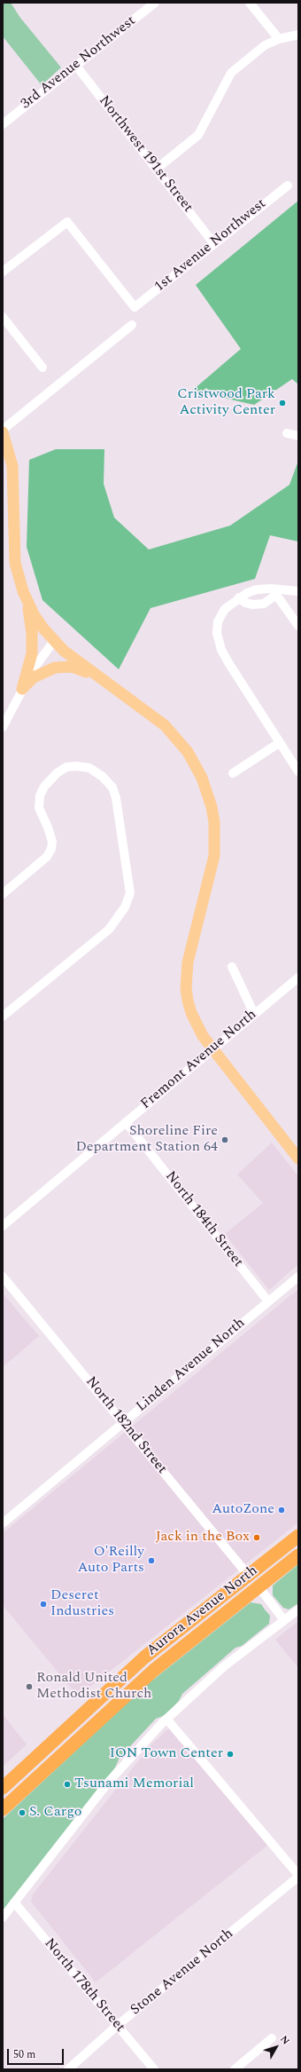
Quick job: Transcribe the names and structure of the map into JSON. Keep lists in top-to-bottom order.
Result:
{
  "streets": {
    "highway": ["Aurora Avenue North"],
    "street": [
      "3rd Avenue Northwest",
      "Northwest 191st Street",
      "1st Avenue Northwest",
      "Fremont Avenue North",
      "North 184th Street",
      "Linden Avenue North",
      "North 182nd Street",
      "Stone Avenue North",
      "North 178th Street"
    ]
  },
  "crossings": [
    ["3rd Avenue Northwest", "Northwest 191st Street"],
    ["Northwest 191st Street", "1st Avenue Northwest"],
    ["Fremont Avenue North", "North 184th Street"],
    ["North 184th Street", "Linden Avenue North"],
    ["Linden Avenue North", "North 182nd Street"],
    ["North 182nd Street", "Aurora Avenue North"],
    ["Stone Avenue North", "North 178th Street"]
  ],
  "places": [
    "Cristwood Park Activity Center",
    "Shoreline Fire Department Station 64",
    "AutoZone",
    "Jack in the Box",
    "O'Reilly Auto Parts",
    "Deseret Industries",
    "Ronald United Methodist Church",
    "ION Town Center",
    "Tsunami Memorial",
    "S. Cargo"
  ],
  "scale_bar": "50 m",
  "north": "top right"
}
